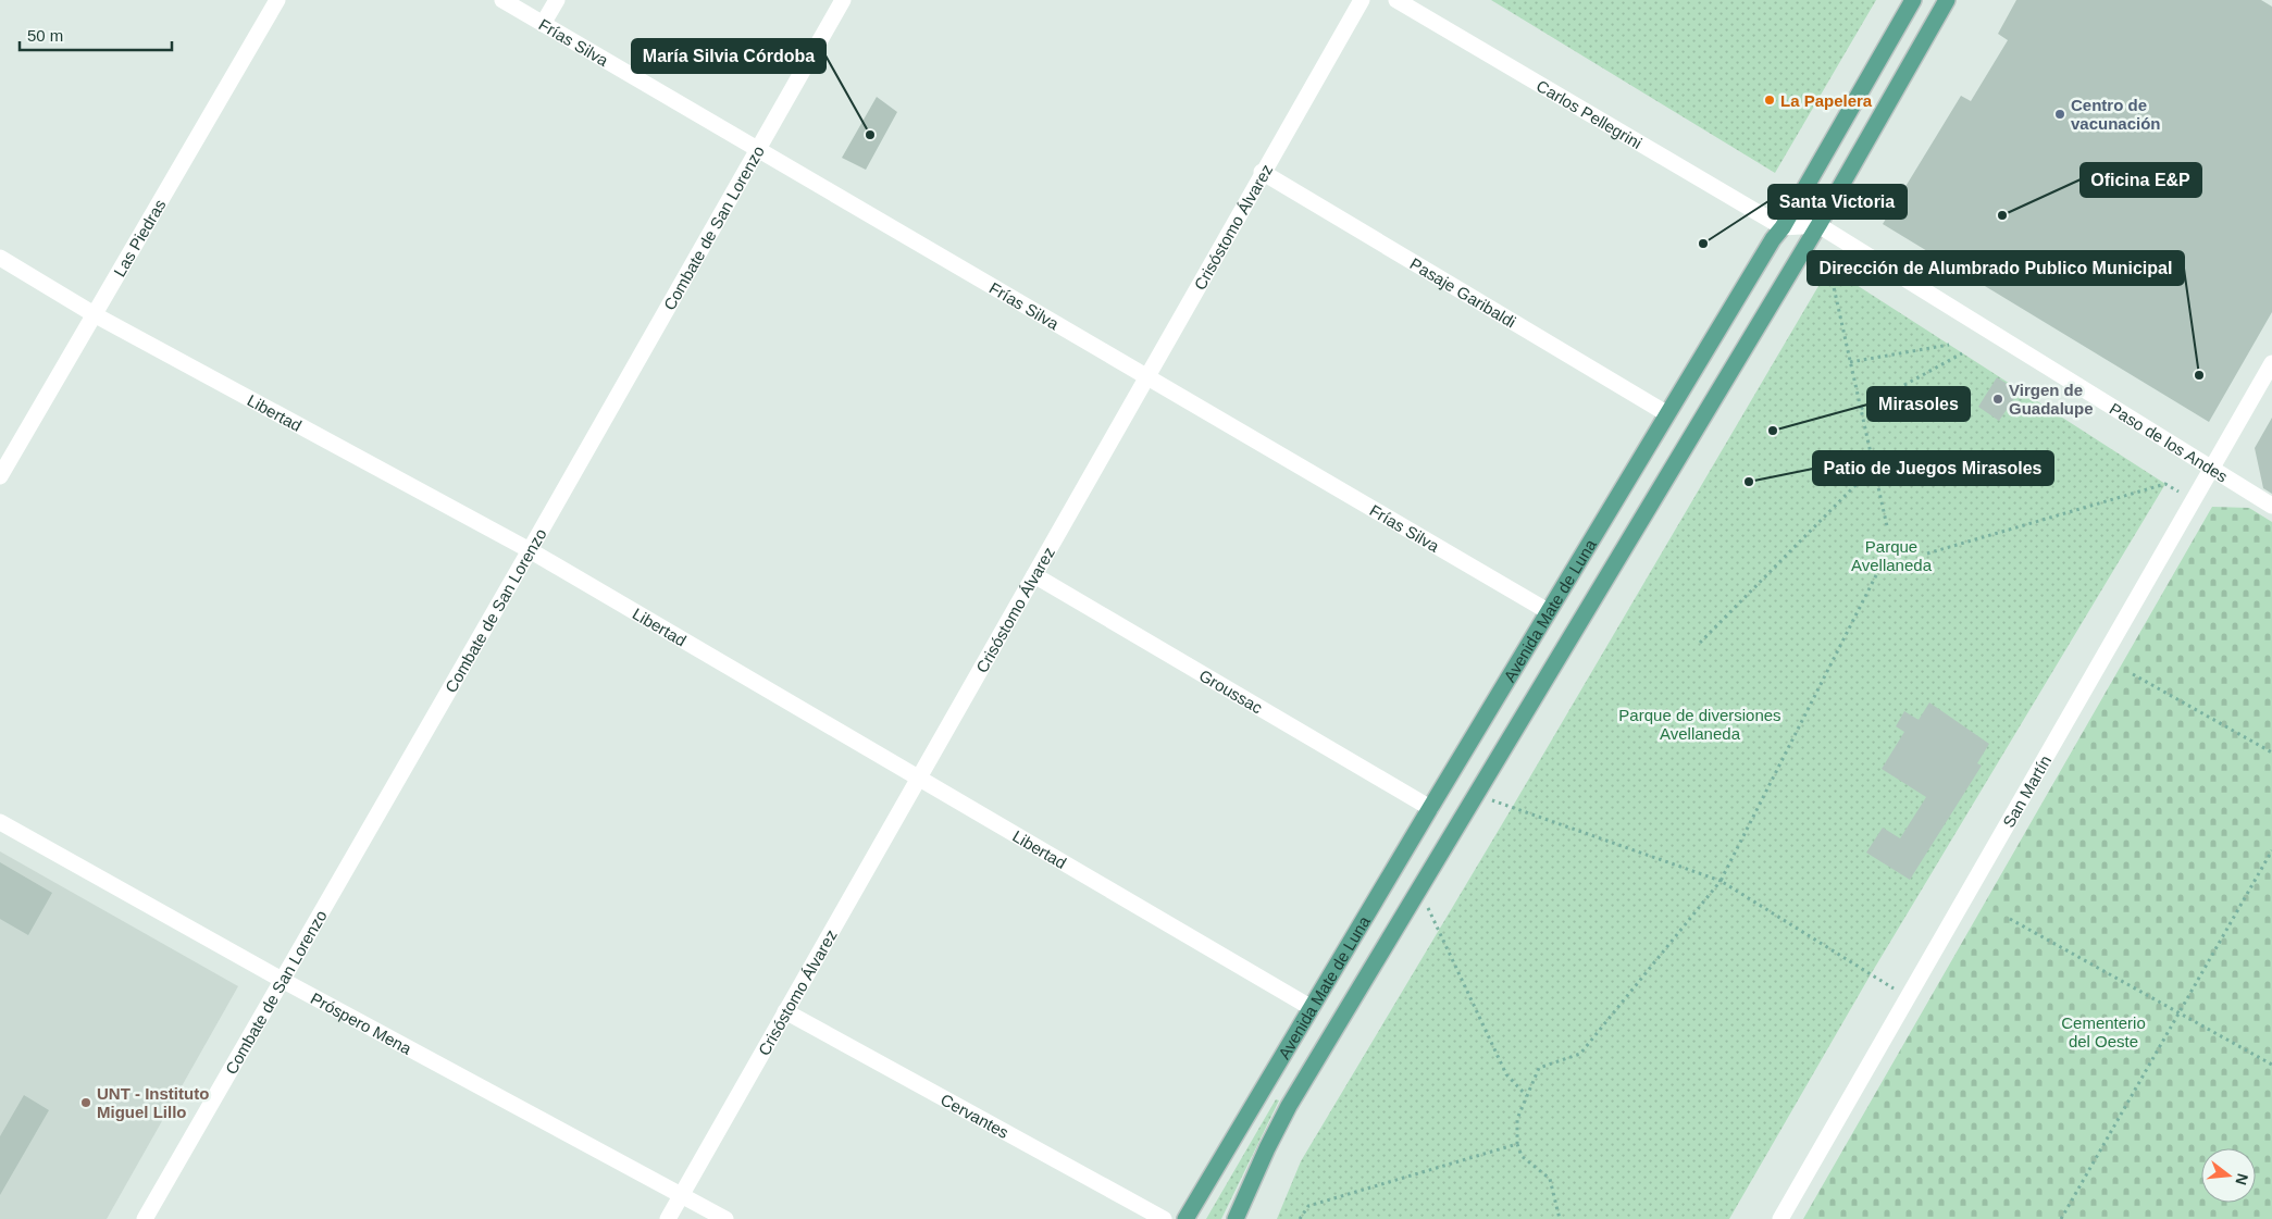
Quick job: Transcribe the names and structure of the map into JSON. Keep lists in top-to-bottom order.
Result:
{
  "streets": {
    "main road": ["Avenida Mate de Luna"],
    "street": [
      "Frías Silva",
      "Carlos Pellegrini",
      "Crisóstomo Álvarez",
      "Combate de San Lorenzo",
      "Las Piedras",
      "Pasaje Garibaldi",
      "Libertad",
      "Paso de los Andes",
      "Groussac",
      "San Martín",
      "Próspero Mena",
      "Cervantes"
    ]
  },
  "crossings": [
    ["Frías Silva", "Crisóstomo Álvarez"],
    ["Frías Silva", "Combate de San Lorenzo"],
    ["Frías Silva", "Avenida Mate de Luna"],
    ["Carlos Pellegrini", "Avenida Mate de Luna"],
    ["Crisóstomo Álvarez", "Pasaje Garibaldi"],
    ["Crisóstomo Álvarez", "Libertad"],
    ["Crisóstomo Álvarez", "Groussac"],
    ["Crisóstomo Álvarez", "Próspero Mena"],
    ["Crisóstomo Álvarez", "Cervantes"],
    ["Combate de San Lorenzo", "Libertad"],
    ["Combate de San Lorenzo", "Próspero Mena"],
    ["Las Piedras", "Libertad"],
    ["Pasaje Garibaldi", "Avenida Mate de Luna"],
    ["Libertad", "Avenida Mate de Luna"],
    ["Paso de los Andes", "Avenida Mate de Luna"],
    ["Paso de los Andes", "San Martín"],
    ["Avenida Mate de Luna", "Groussac"]
  ],
  "parks": ["Parque Avellaneda", "Parque de diversiones Avellaneda", "Cementerio del Oeste"],
  "places": [
    "La Papelera",
    "Centro de vacunación",
    "María Silvia Córdoba",
    "Oficina E&P",
    "Santa Victoria",
    "Dirección de Alumbrado Publico Municipal",
    "Virgen de Guadalupe",
    "Mirasoles",
    "Patio de Juegos Mirasoles",
    "UNT - Instituto Miguel Lillo"
  ],
  "scale_bar": "50 m",
  "north": "right"
}
